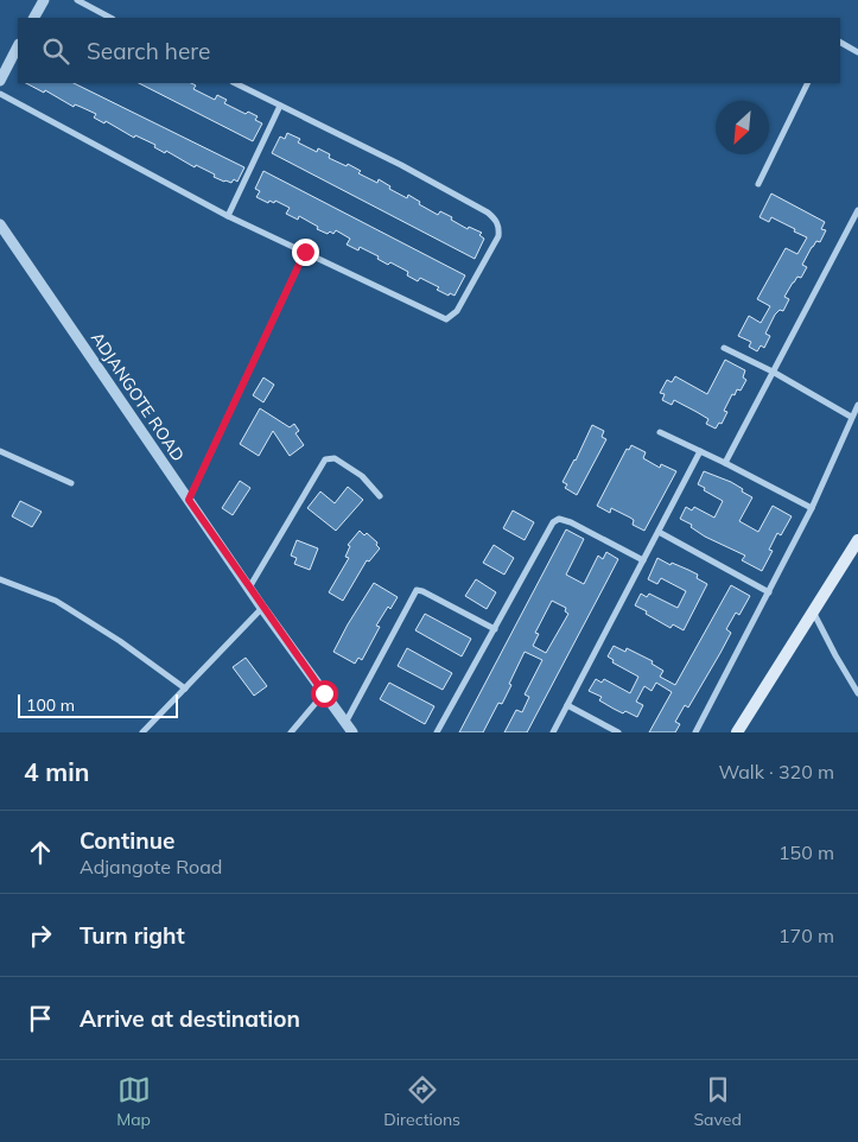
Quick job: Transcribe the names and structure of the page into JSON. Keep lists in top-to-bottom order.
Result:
{
  "streets": {
    "street": ["ADJANGOTE ROAD"]
  },
  "scale_bar": "100 m",
  "north": "bottom left",
  "page": {
    "search": "Search here",
    "scale": "100 m",
    "heading": ["4 min", "Walk · 320 m"],
    "list": [
      ["Continue", "Adjangote Road", "150 m"],
      ["Turn right", "170 m"],
      "Arrive at destination"
    ],
    "nav": ["Map", "Directions", "Saved"]
  }
}
